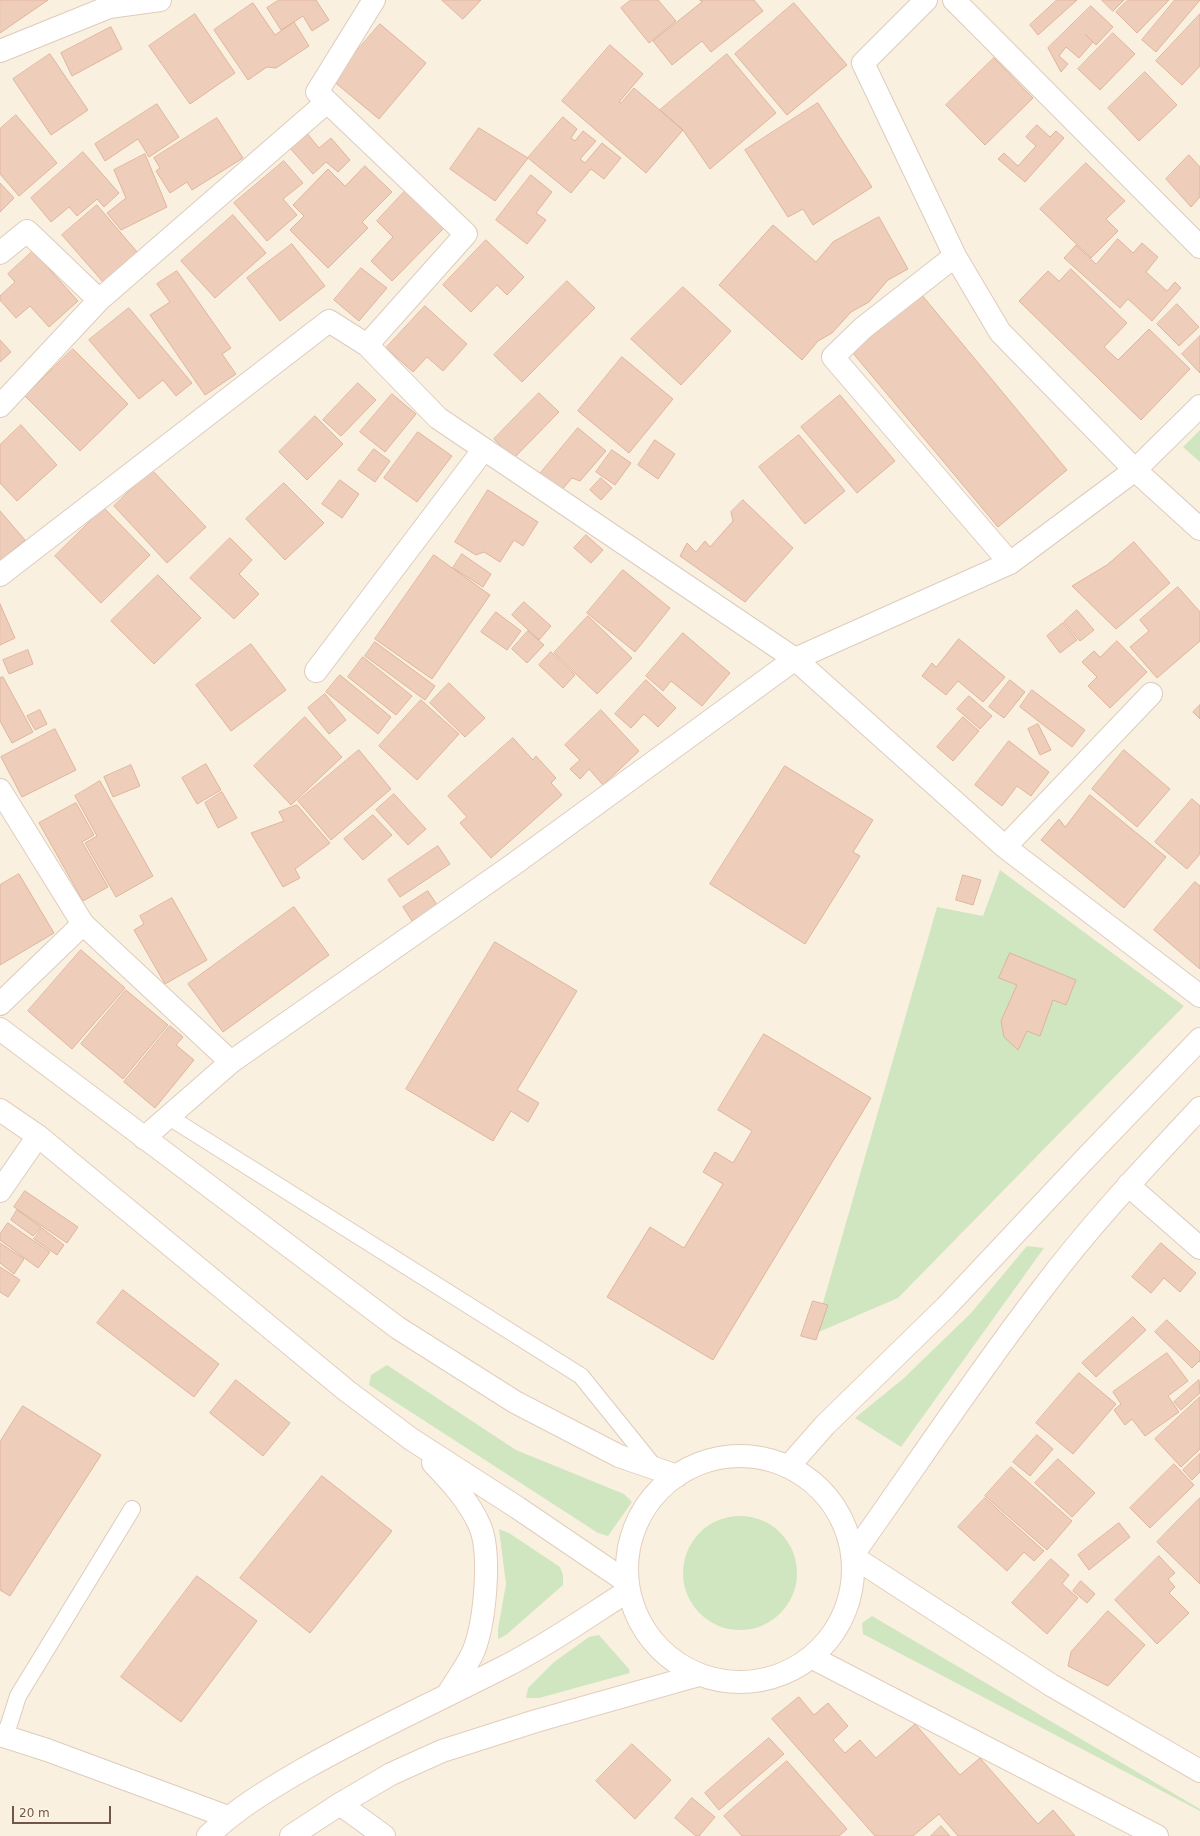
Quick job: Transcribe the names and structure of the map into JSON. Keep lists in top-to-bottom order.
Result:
{
  "scale_bar": "20 m"
}
